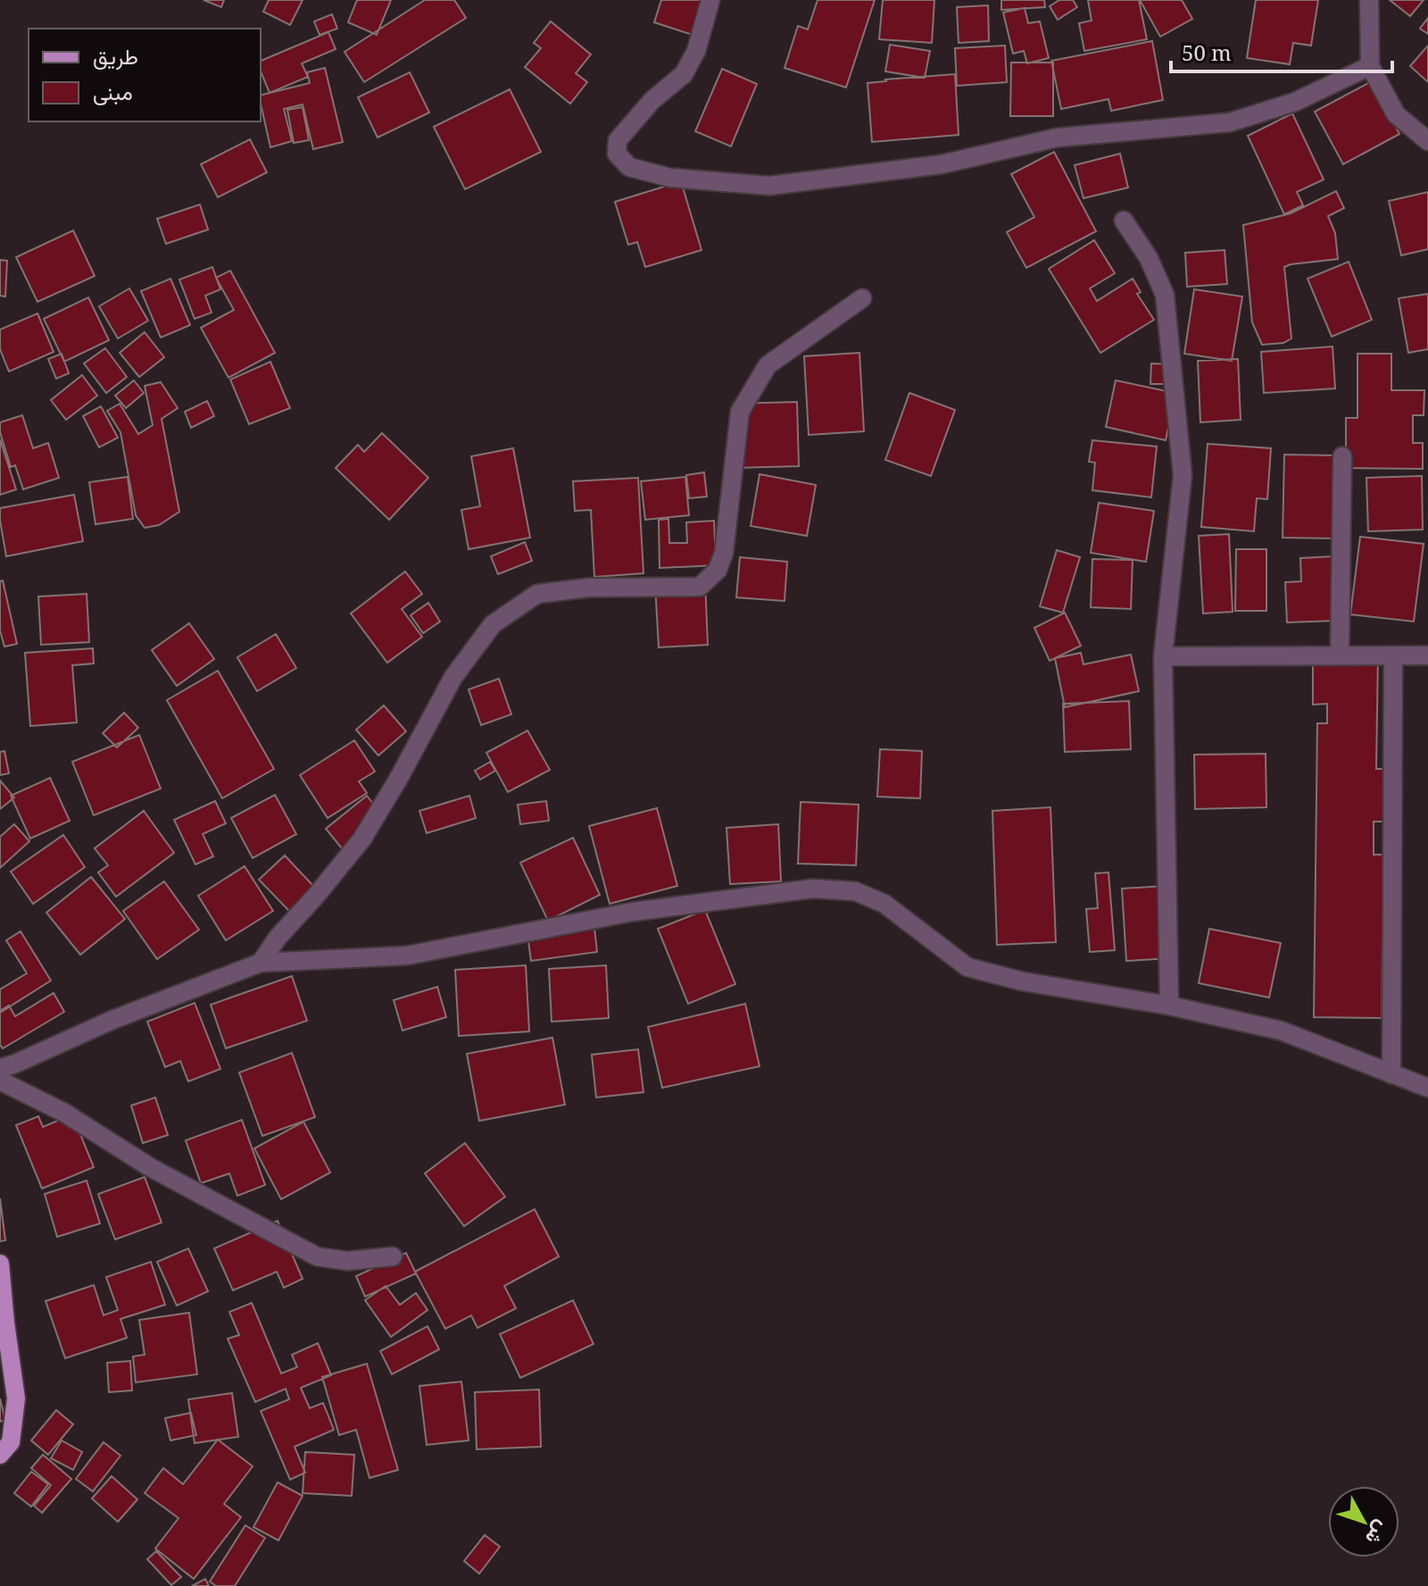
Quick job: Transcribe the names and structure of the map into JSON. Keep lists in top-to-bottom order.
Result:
{
  "legend": ["طريق", "مبنى"],
  "scale_bar": "50 m",
  "north": "bottom right"
}
